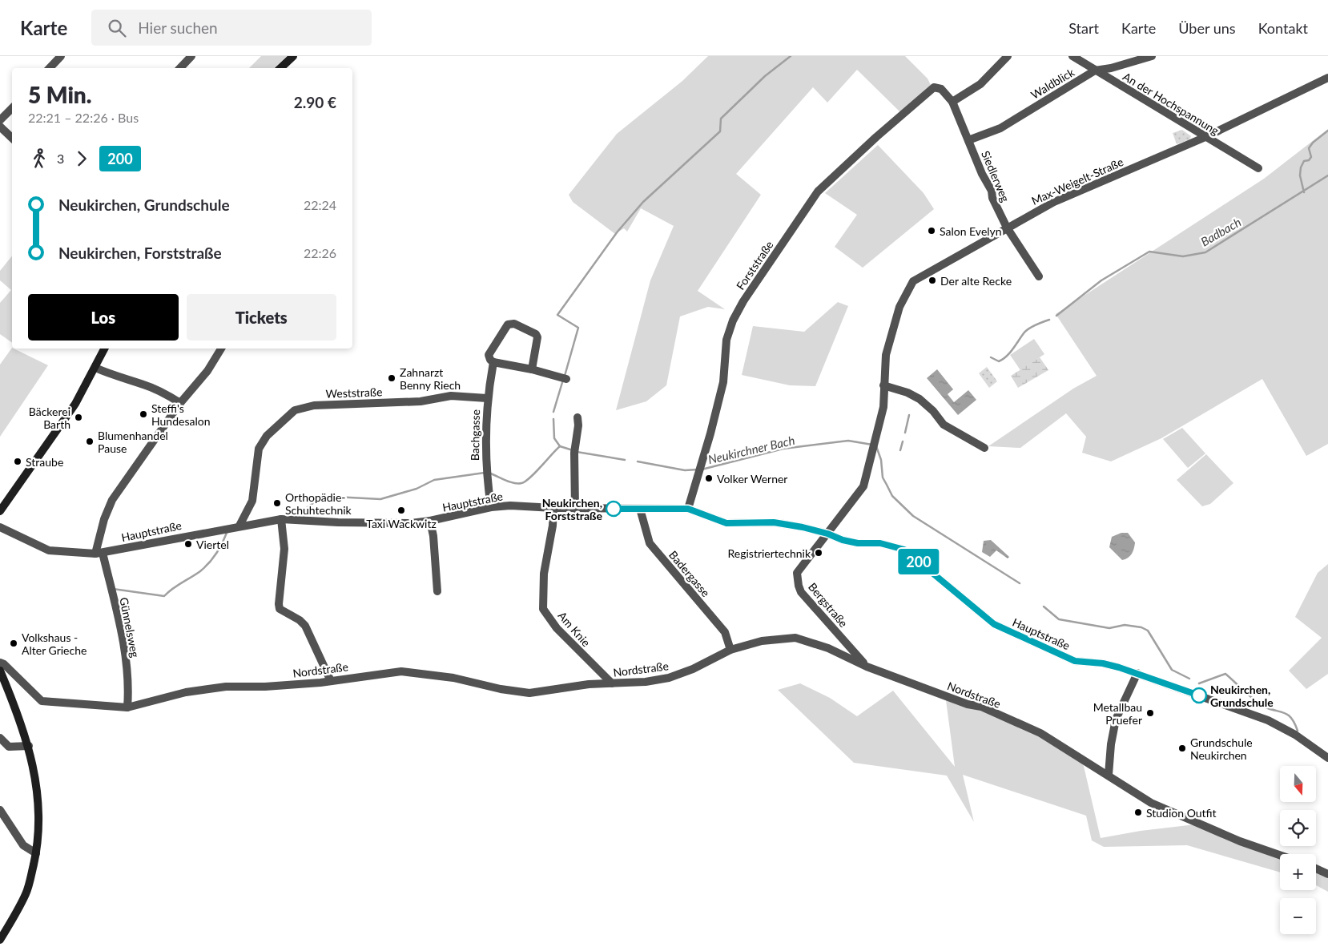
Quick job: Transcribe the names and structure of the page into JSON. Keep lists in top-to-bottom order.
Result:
{
  "streets": {
    "street": [
      "Waldblick",
      "An der Hochspannung",
      "Siedlerweg",
      "Max-Weigelt-Straße",
      "Forststraße",
      "Weststraße",
      "Bachgasse",
      "Hauptstraße",
      "Badergasse",
      "Bergstraße",
      "Günnelsweg",
      "Am Knie",
      "Nordstraße"
    ]
  },
  "crossings": [
    ["Waldblick", "An der Hochspannung"],
    ["Waldblick", "Siedlerweg"],
    ["An der Hochspannung", "Max-Weigelt-Straße"],
    ["Siedlerweg", "Max-Weigelt-Straße"],
    ["Siedlerweg", "Forststraße"],
    ["Max-Weigelt-Straße", "Hauptstraße"],
    ["Max-Weigelt-Straße", "Bergstraße"],
    ["Forststraße", "Hauptstraße"],
    ["Weststraße", "Bachgasse"],
    ["Weststraße", "Hauptstraße"],
    ["Bachgasse", "Hauptstraße"],
    ["Hauptstraße", "Badergasse"],
    ["Hauptstraße", "Bergstraße"],
    ["Hauptstraße", "Günnelsweg"],
    ["Hauptstraße", "Am Knie"],
    ["Badergasse", "Nordstraße"],
    ["Bergstraße", "Nordstraße"],
    ["Günnelsweg", "Nordstraße"],
    ["Am Knie", "Nordstraße"]
  ],
  "water": ["Badbach", "Neukirchner Bach"],
  "places": [
    "Salon Evelyn",
    "Der alte Recke",
    "Zahnarzt Benny Riech",
    "Steffi's Hundesalon",
    "Bäckerei Barth",
    "Blumenhandel Pause",
    "Straube",
    "Volker Werner",
    "Orthopädie- Schuhtechnik",
    "Neukirchen, Forststraße",
    "Taxi Wackwitz",
    "Viertel",
    "Registriertechnik",
    "Volkshaus - Alter Grieche",
    "Neukirchen, Grundschule",
    "Metallbau Pruefer",
    "Grundschule Neukirchen",
    "Studion Outfit"
  ],
  "lines": ["bus line 200"],
  "north": "bottom",
  "page": {
    "header": "Karte",
    "search": "Hier suchen",
    "nav": [
      "Start",
      "Karte",
      "Über uns",
      "Kontakt"
    ],
    "on_map": "200",
    "heading": ["5 Min.", "22:21 – 22:26 · Bus", "2.90 €"],
    "legs": ["3", "200"],
    "list": [
      {
        "name": "Neukirchen, Grundschule",
        "value": "22:24"
      },
      {
        "name": "Neukirchen, Forststraße",
        "value": "22:26"
      }
    ],
    "buttons": ["Los", "Tickets"],
    "map_buttons": ["+", "−"]
  }
}
